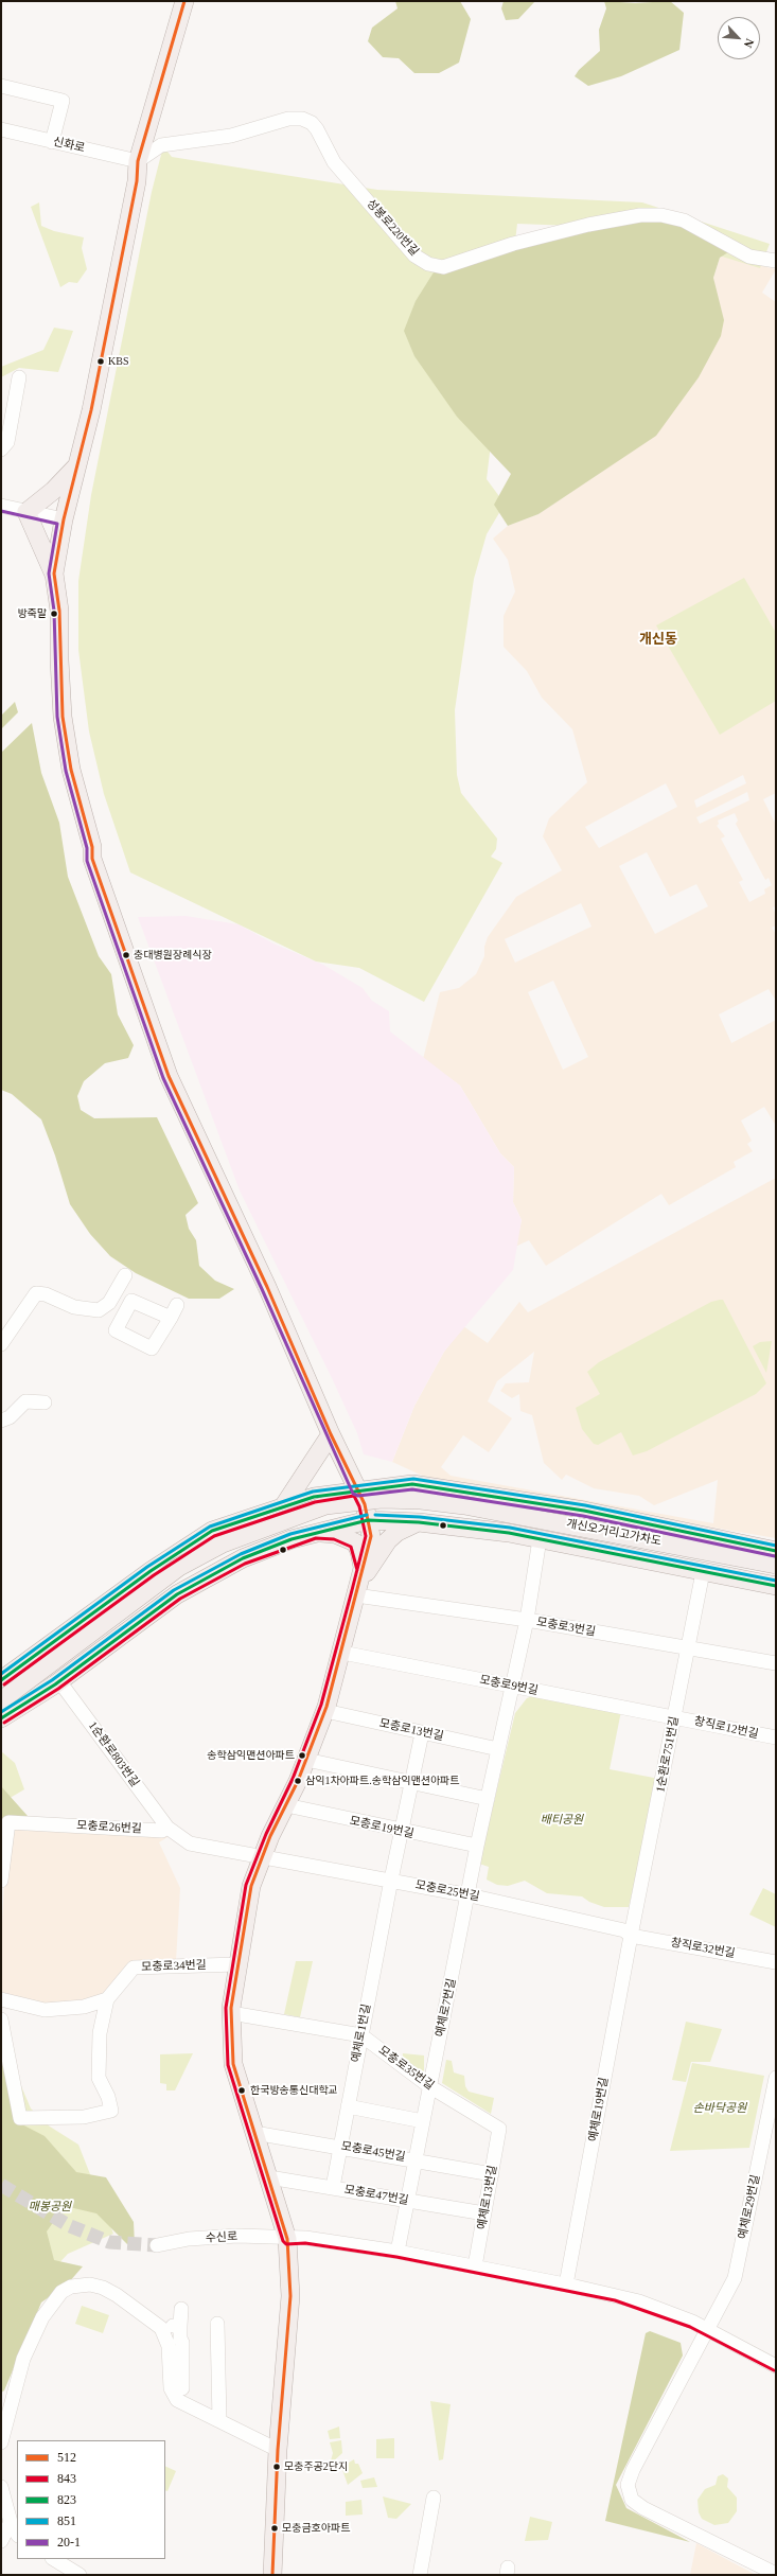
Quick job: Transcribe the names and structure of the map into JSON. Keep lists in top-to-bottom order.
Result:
{
  "streets": {
    "main road": ["개신오거리고가차도"],
    "street": [
      "신화로",
      "성봉로220번길",
      "모충로3번길",
      "모충로9번길",
      "창직로12번길",
      "모충로13번길",
      "1순환로803번길",
      "1순환로751번길",
      "모충로26번길",
      "모충로19번길",
      "모충로25번길",
      "창직로32번길",
      "모충로34번길",
      "예체로7번길",
      "예체로1번길",
      "모충로35번길",
      "예체로19번길",
      "모충로45번길",
      "모충로47번길",
      "예체로13번길",
      "예체로29번길",
      "수신로"
    ]
  },
  "crossings": [
    ["신화로", "성봉로220번길"],
    ["모충로3번길", "1순환로751번길"],
    ["모충로9번길", "창직로12번길"],
    ["모충로9번길", "1순환로751번길"],
    ["창직로12번길", "1순환로751번길"],
    ["모충로13번길", "예체로1번길"],
    ["1순환로803번길", "모충로26번길"],
    ["1순환로751번길", "모충로25번길"],
    ["1순환로751번길", "창직로32번길"],
    ["1순환로751번길", "예체로19번길"],
    ["모충로19번길", "예체로1번길"],
    ["모충로25번길", "창직로32번길"],
    ["모충로25번길", "예체로7번길"],
    ["모충로25번길", "예체로1번길"],
    ["모충로25번길", "예체로19번길"],
    ["창직로32번길", "예체로19번길"],
    ["예체로7번길", "모충로35번길"],
    ["예체로7번길", "모충로45번길"],
    ["예체로7번길", "모충로47번길"],
    ["예체로7번길", "수신로"],
    ["예체로1번길", "모충로35번길"],
    ["예체로1번길", "모충로45번길"],
    ["예체로1번길", "모충로47번길"],
    ["모충로35번길", "예체로13번길"],
    ["예체로19번길", "수신로"],
    ["모충로45번길", "예체로13번길"],
    ["모충로47번길", "예체로13번길"],
    ["예체로13번길", "수신로"],
    ["예체로29번길", "수신로"]
  ],
  "districts": ["개신동"],
  "parks": ["배티공원", "손바닥공원", "매봉공원"],
  "places": [
    "KBS",
    "방죽말",
    "충대병원장례식장",
    "송학삼익맨션아파트",
    "삼익1차아파트.송학삼익맨션아파트",
    "한국방송통신대학교",
    "모충주공2단지",
    "모충금호아파트"
  ],
  "lines": [
    "transit line 512",
    "transit line 20-1",
    "transit line 851",
    "transit line 823",
    "transit line 843"
  ],
  "legend": [
    "512",
    "843",
    "823",
    "851",
    "20-1"
  ],
  "north": "bottom right"
}
